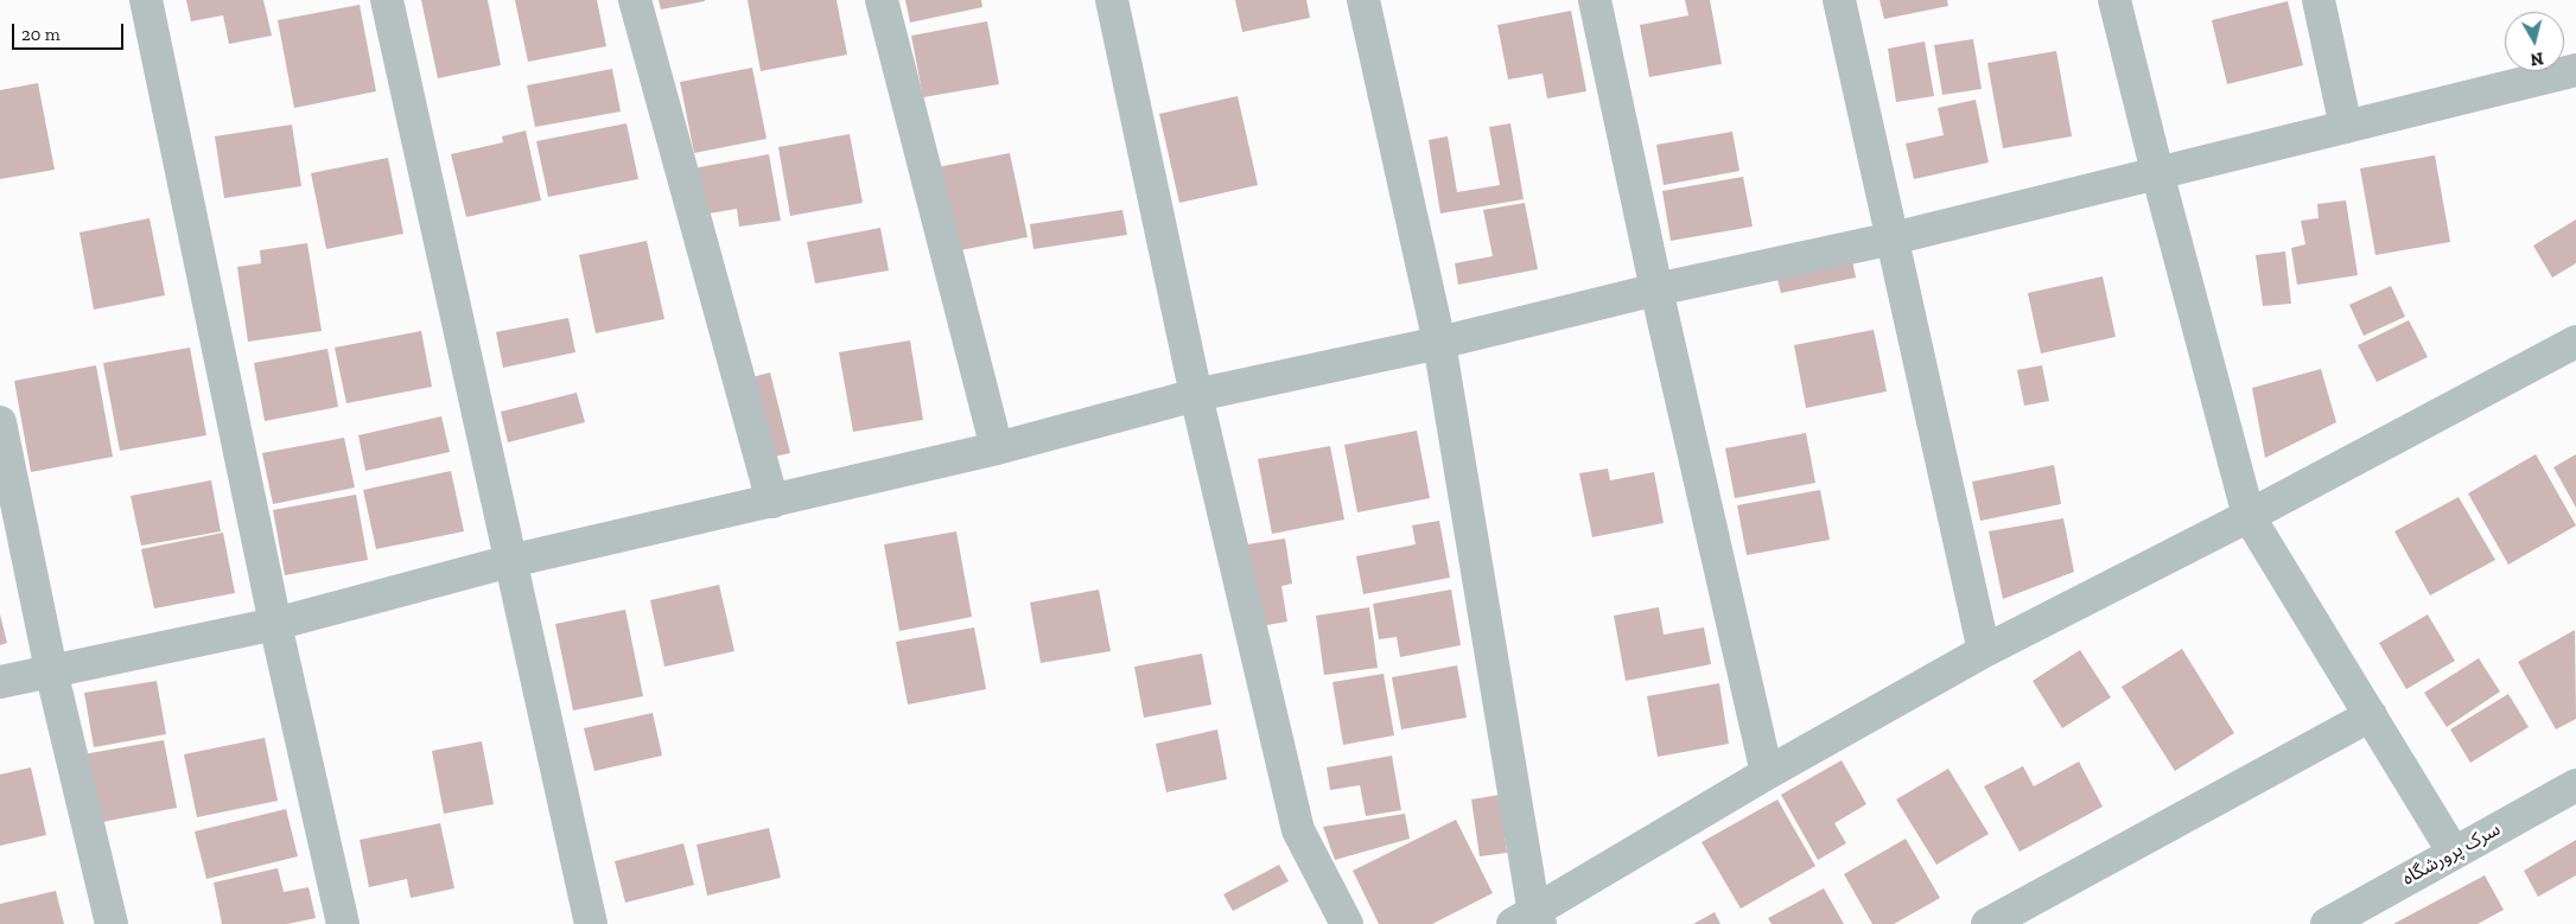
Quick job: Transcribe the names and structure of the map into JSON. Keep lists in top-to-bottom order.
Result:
{
  "streets": {
    "street": ["سرک پرورشگاه"]
  },
  "scale_bar": "20 m",
  "north": "bottom"
}
